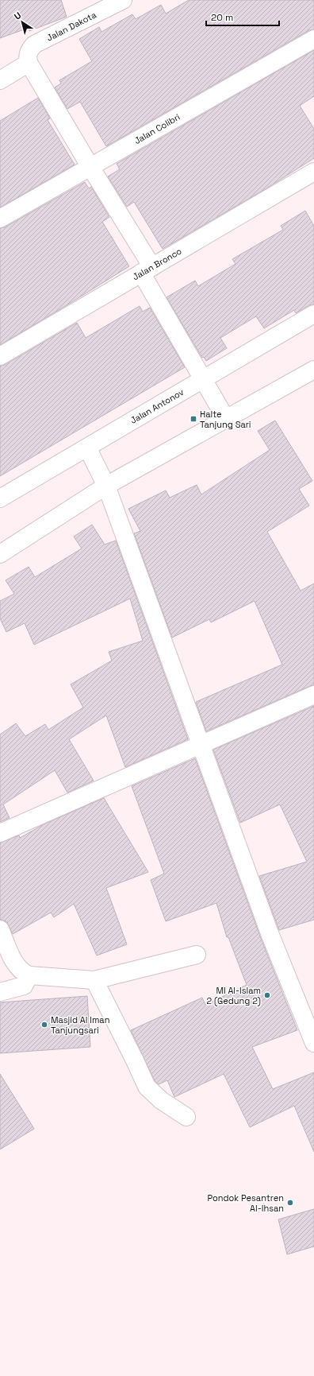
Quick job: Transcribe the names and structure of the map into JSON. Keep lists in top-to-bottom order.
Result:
{
  "streets": {
    "street": [
      "Jalan Dakota",
      "Jalan Colibri",
      "Jalan Bronco",
      "Jalan Antonov"
    ]
  },
  "places": {
    "transit": ["Halte Tanjung Sari"],
    "other": ["MI Al-Islam 2 (Gedung 2)", "Masjid Al Iman Tanjungsari", "Pondok Pesantren Al-Ihsan"]
  },
  "scale_bar": "20 m",
  "north": "top left"
}
